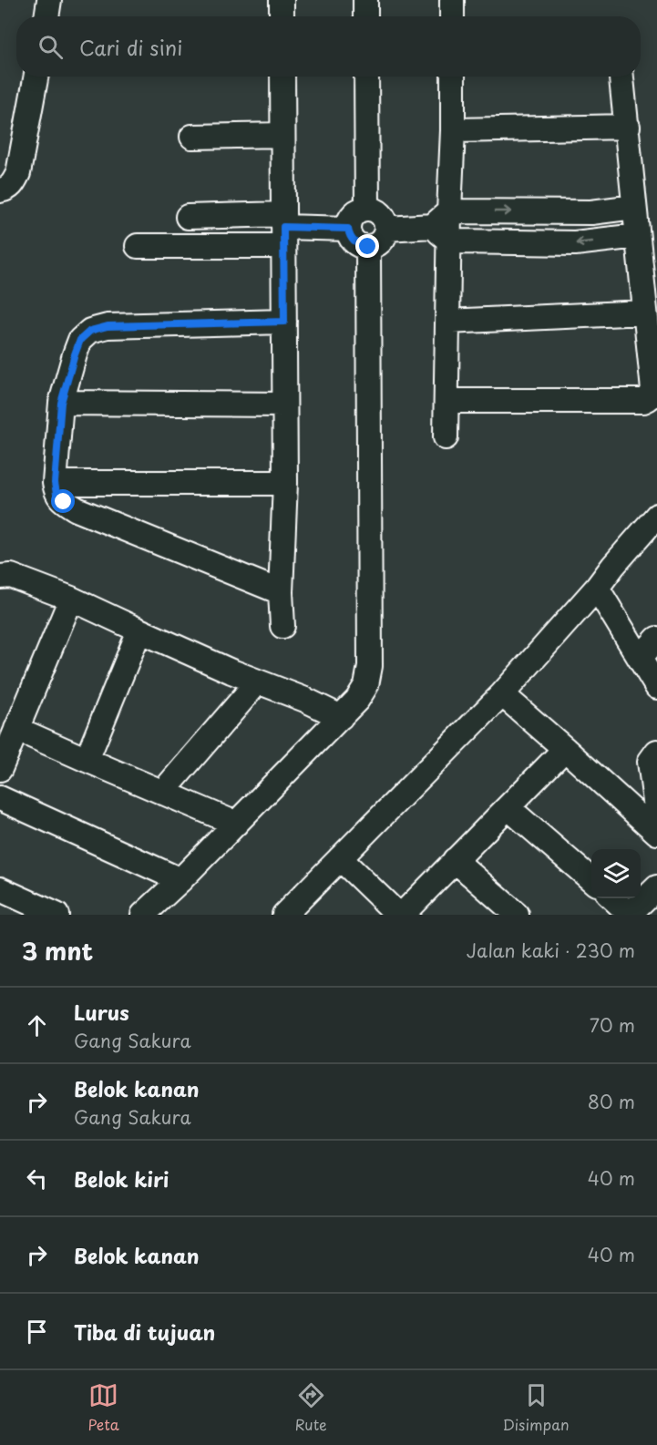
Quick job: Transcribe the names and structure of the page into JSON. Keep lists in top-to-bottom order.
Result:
{
  "page": {
    "search": "Cari di sini",
    "heading": ["3 mnt", "Jalan kaki · 230 m"],
    "list": [
      ["Lurus", "Gang Sakura", "70 m"],
      ["Belok kanan", "Gang Sakura", "80 m"],
      ["Belok kiri", "40 m"],
      ["Belok kanan", "40 m"],
      "Tiba di tujuan"
    ],
    "nav": ["Peta", "Rute", "Disimpan"]
  }
}
